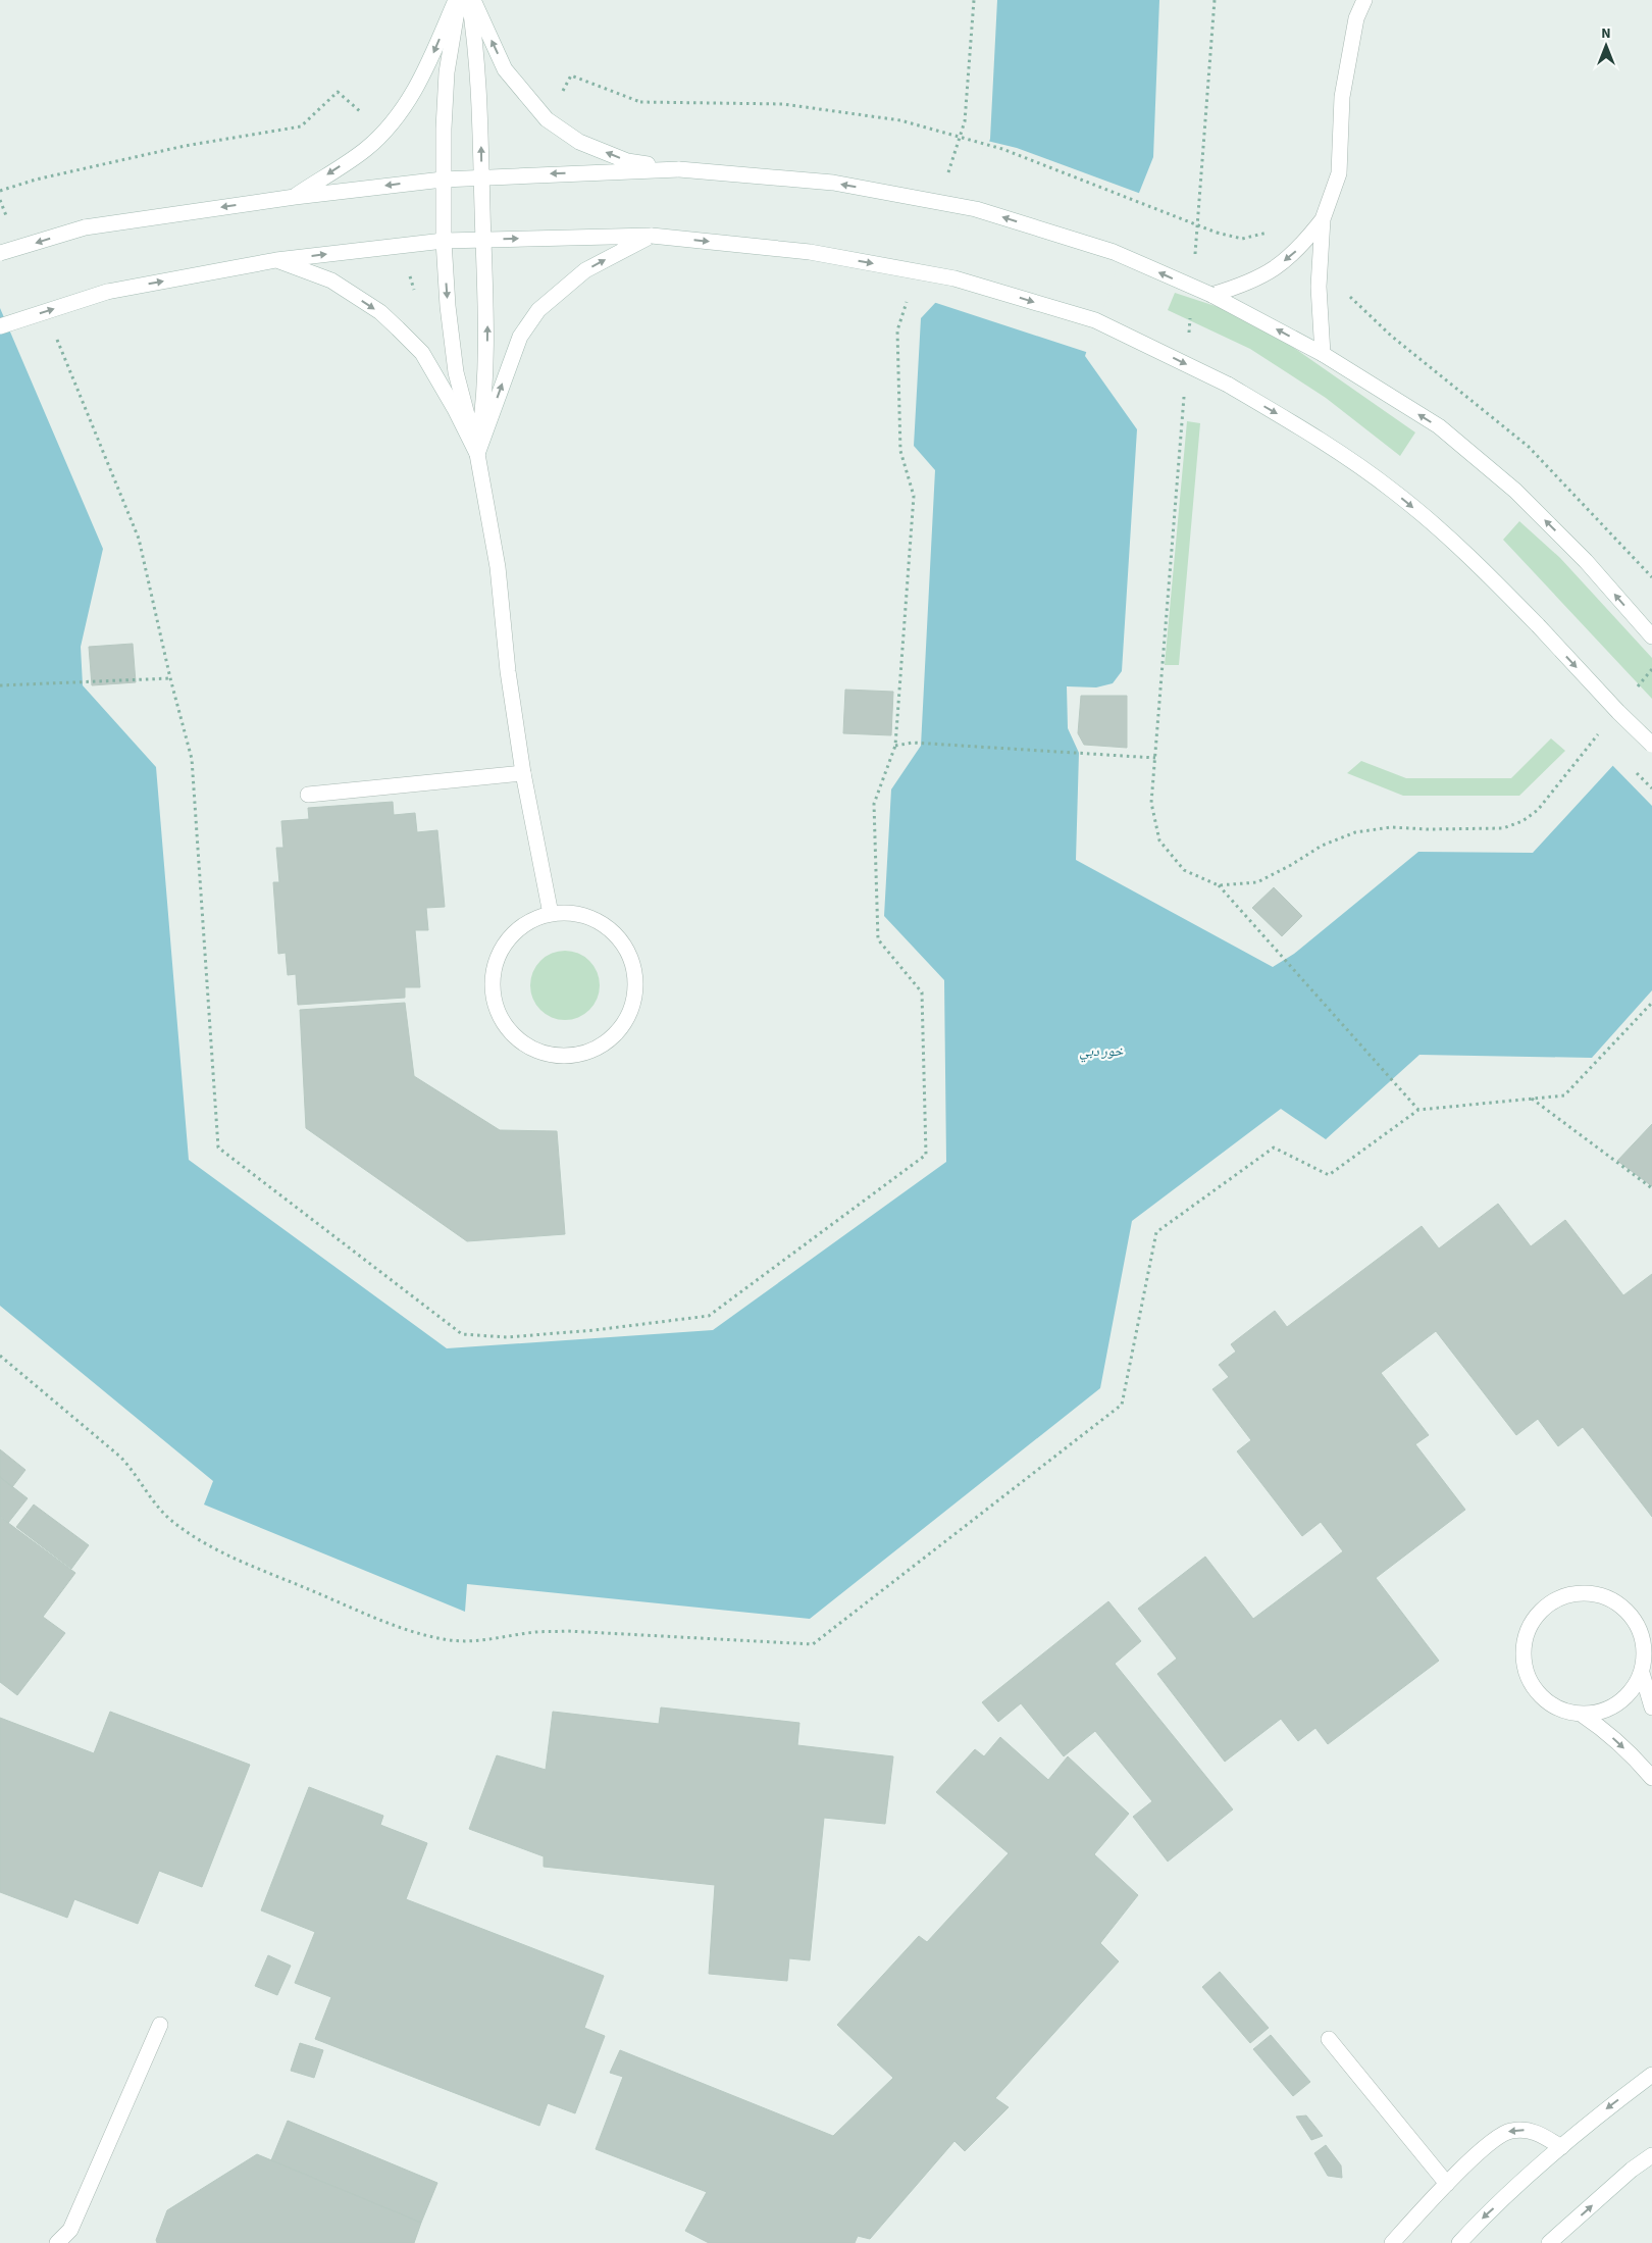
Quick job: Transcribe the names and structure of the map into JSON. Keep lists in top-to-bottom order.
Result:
{
  "water": ["خور دبي"],
  "north": "top"
}
